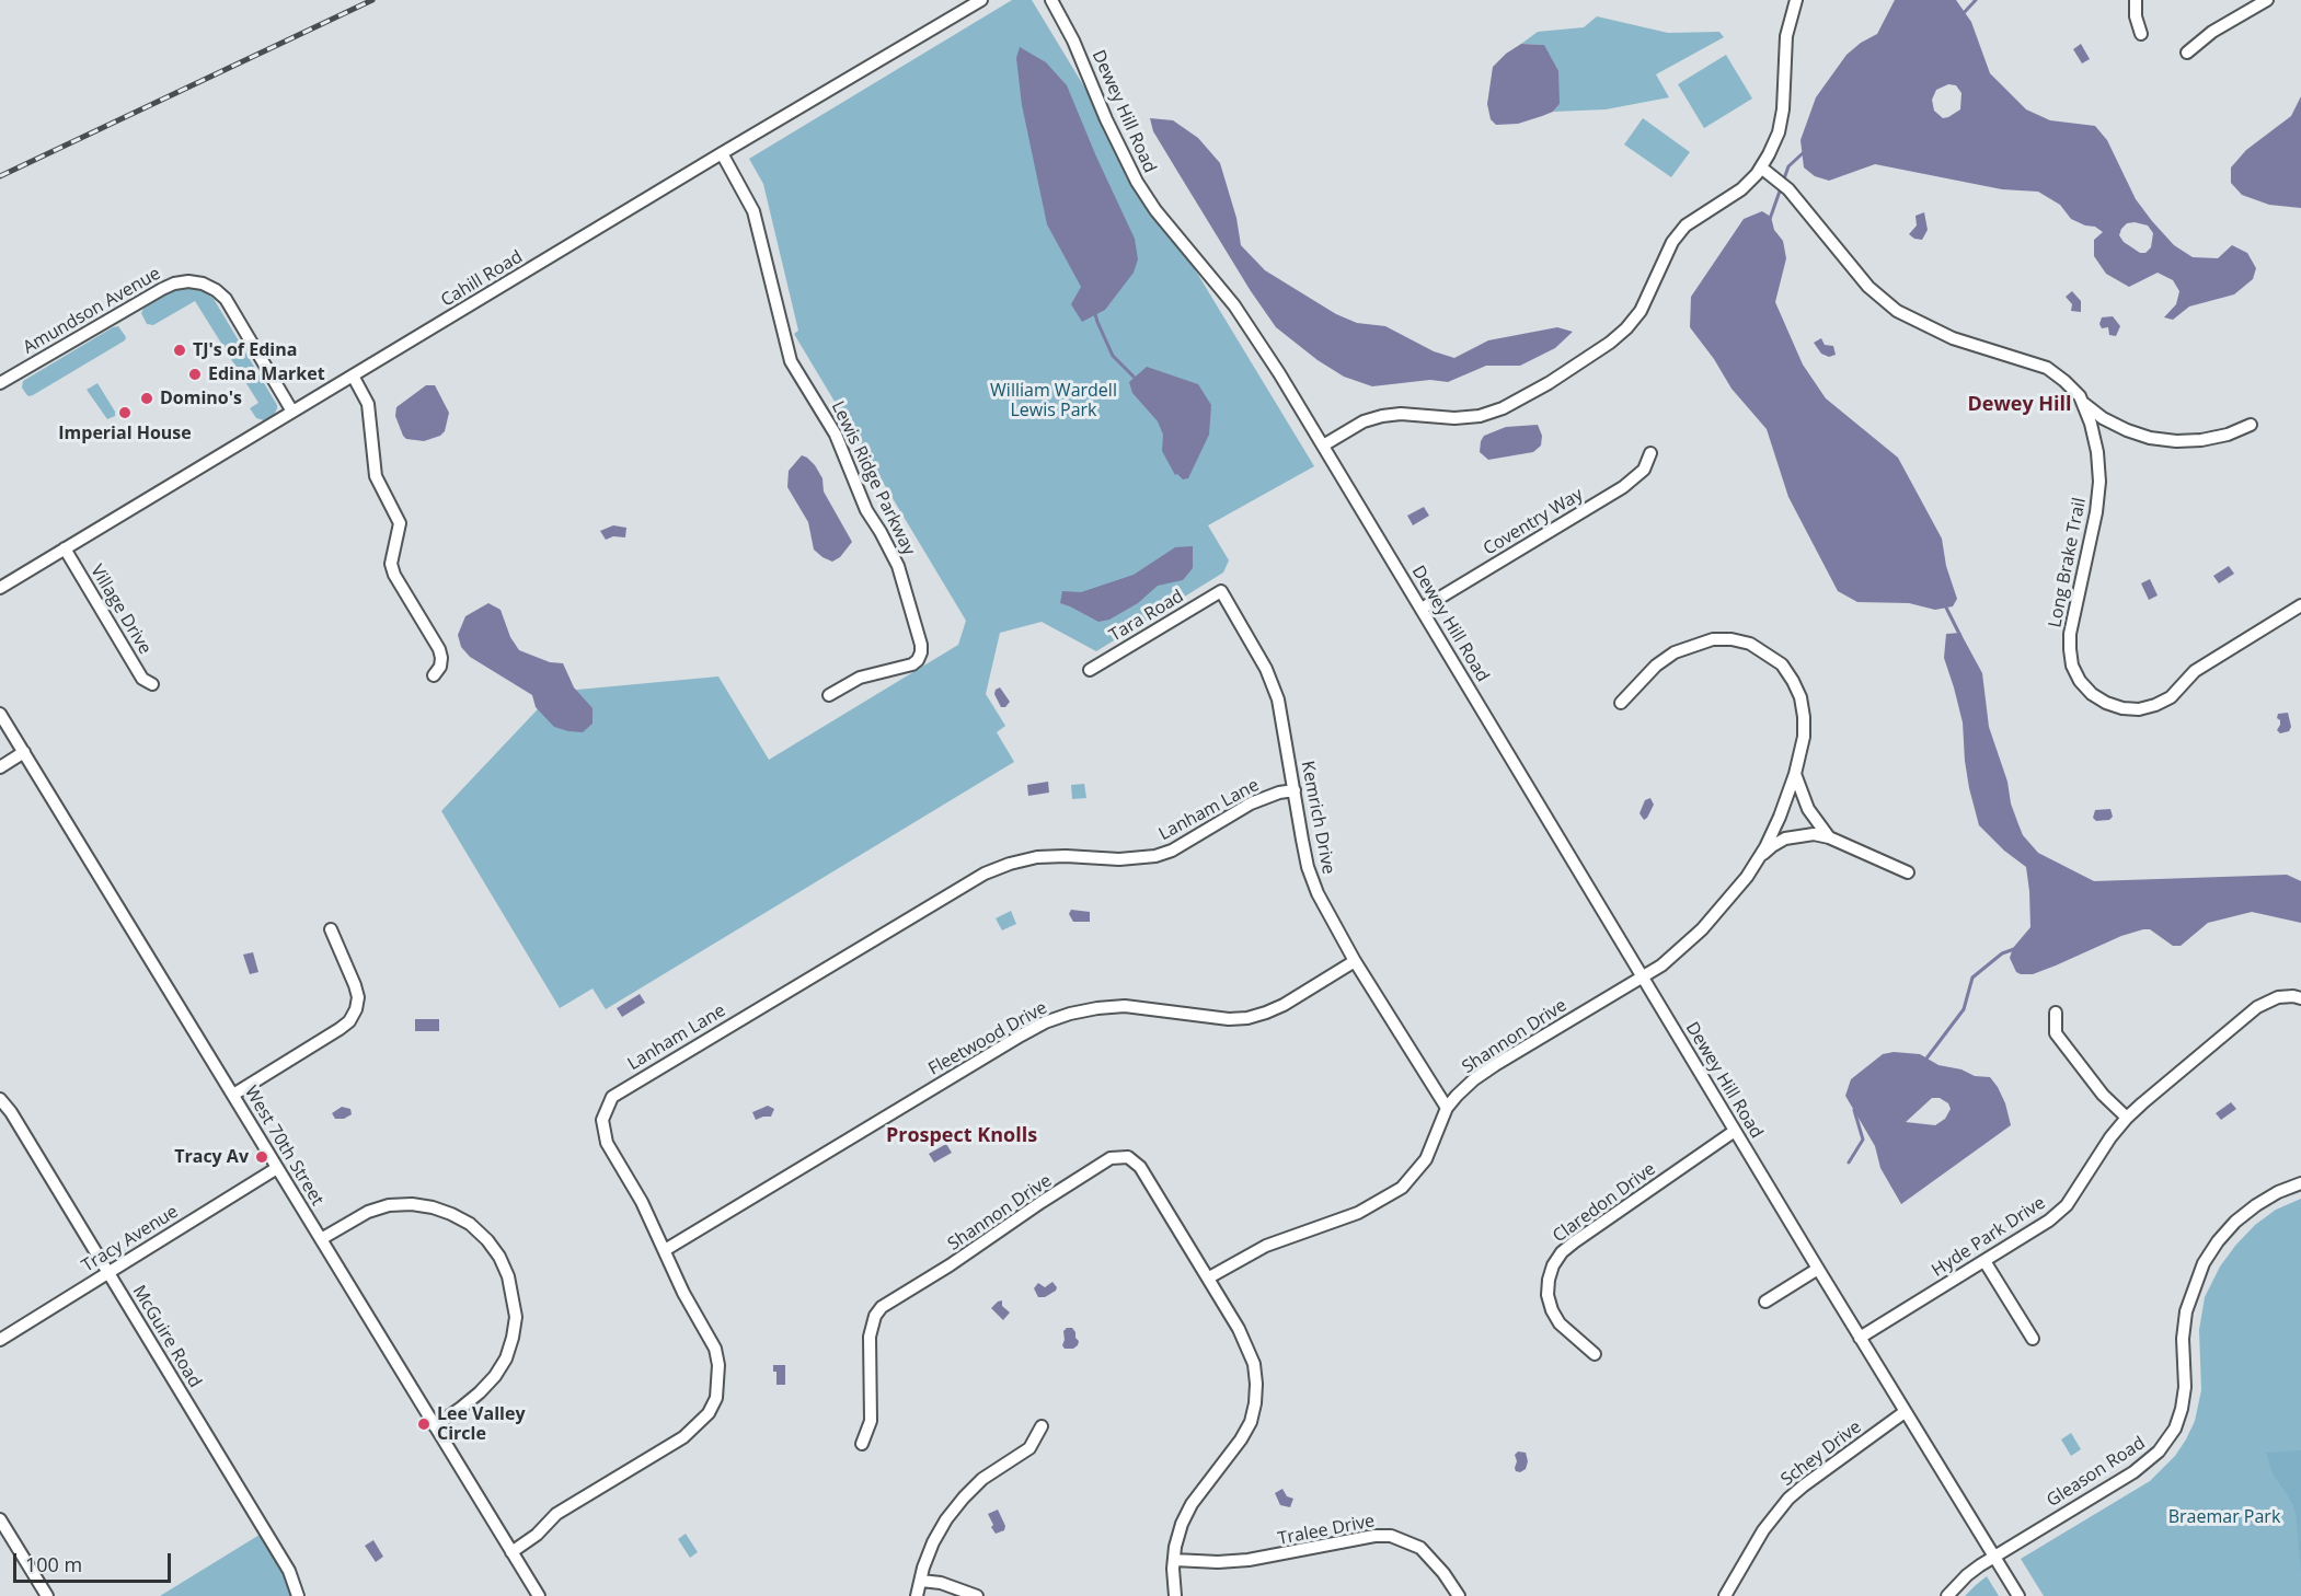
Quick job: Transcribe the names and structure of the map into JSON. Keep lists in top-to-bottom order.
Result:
{
  "streets": {
    "street": [
      "Dewey Hill Road",
      "Cahill Road",
      "Amundson Avenue",
      "Lewis Ridge Parkway",
      "Coventry Way",
      "Long Brake Trail",
      "Village Drive",
      "Tara Road",
      "Lanham Lane",
      "Kemrich Drive",
      "Shannon Drive",
      "Fleetwood Drive",
      "West 70th Street",
      "Claredon Drive",
      "Hyde Park Drive",
      "Tracy Avenue",
      "McGuire Road",
      "Schey Drive",
      "Gleason Road",
      "Tralee Drive"
    ]
  },
  "crossings": [
    ["Dewey Hill Road", "Coventry Way"],
    ["Dewey Hill Road", "Shannon Drive"],
    ["Dewey Hill Road", "Claredon Drive"],
    ["Dewey Hill Road", "Hyde Park Drive"],
    ["Dewey Hill Road", "Schey Drive"],
    ["Dewey Hill Road", "Gleason Road"],
    ["Cahill Road", "Amundson Avenue"],
    ["Cahill Road", "Lewis Ridge Parkway"],
    ["Cahill Road", "Village Drive"],
    ["Tara Road", "Kemrich Drive"],
    ["Lanham Lane", "Kemrich Drive"],
    ["Lanham Lane", "Fleetwood Drive"],
    ["Lanham Lane", "West 70th Street"],
    ["Kemrich Drive", "Shannon Drive"],
    ["Kemrich Drive", "Fleetwood Drive"],
    ["West 70th Street", "Tracy Avenue"],
    ["Tracy Avenue", "McGuire Road"]
  ],
  "districts": ["Dewey Hill", "Prospect Knolls"],
  "parks": ["William Wardell Lewis Park", "Braemar Park"],
  "places": [
    "TJ's of Edina",
    "Edina Market",
    "Domino's",
    "Imperial House",
    "Tracy Av",
    "Lee Valley Circle"
  ],
  "scale_bar": "100 m"
}
